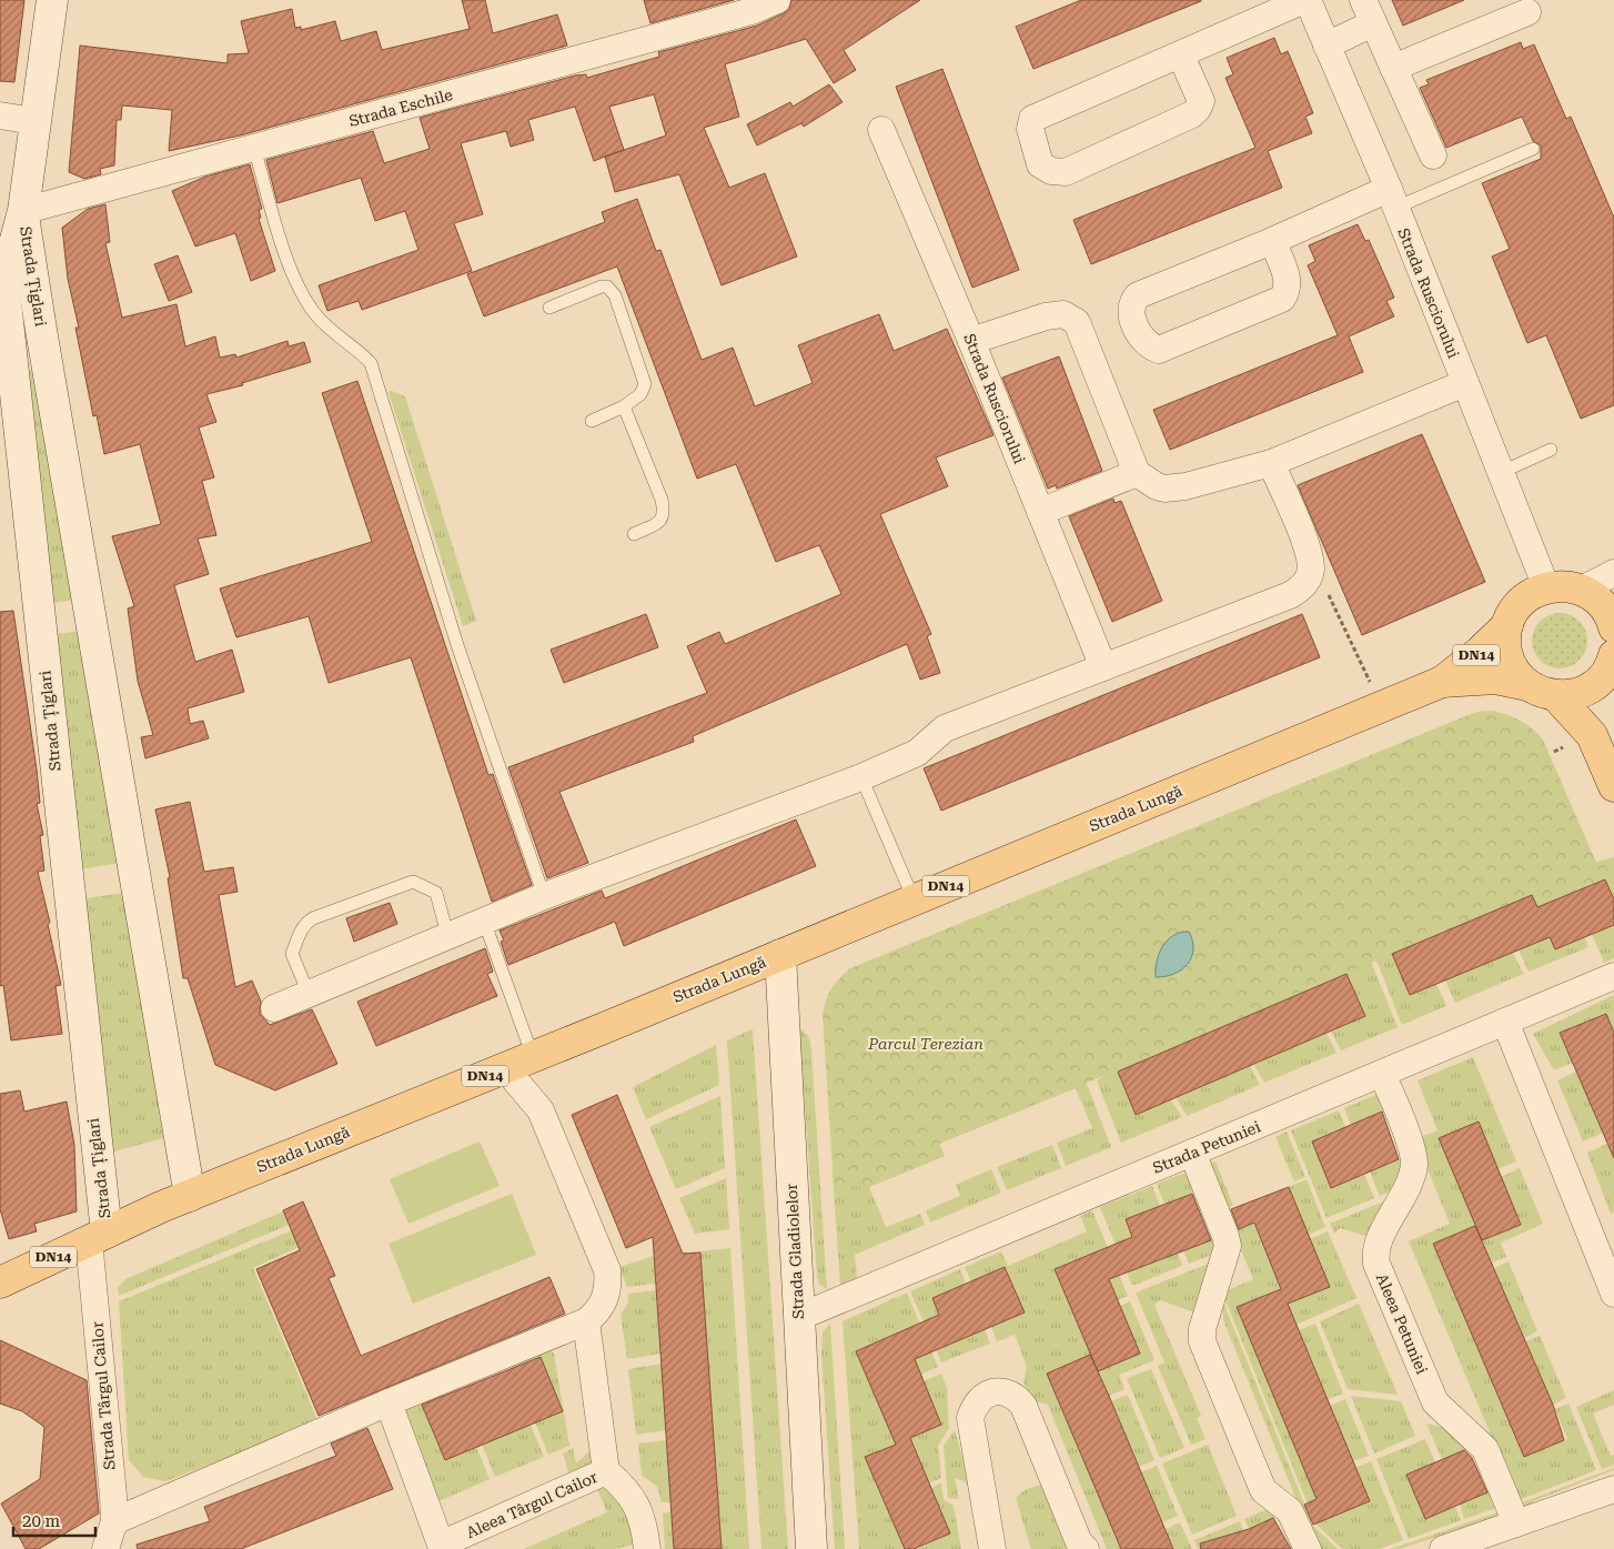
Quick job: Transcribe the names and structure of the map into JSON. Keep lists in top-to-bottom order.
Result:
{
  "streets": {
    "main road": ["DN14", "Strada Lungă"],
    "street": [
      "Strada Eschile",
      "Strada Țiglari",
      "Strada Rusciorului",
      "Strada Petuniei",
      "Strada Gladiolelor",
      "Aleea Petuniei",
      "Strada Târgul Cailor",
      "Aleea Târgul Cailor"
    ]
  },
  "crossings": [
    ["Strada Eschile", "Strada Țiglari"],
    ["Strada Țiglari", "Strada Lungă"],
    ["Strada Țiglari", "Strada Târgul Cailor"],
    ["Strada Rusciorului", "DN14"],
    ["DN14", "Strada Lungă"],
    ["Strada Lungă", "Strada Gladiolelor"],
    ["Strada Lungă", "Strada Târgul Cailor"],
    ["Strada Petuniei", "Strada Gladiolelor"],
    ["Strada Petuniei", "Aleea Petuniei"]
  ],
  "parks": ["Parcul Terezian"],
  "scale_bar": "20 m"
}
